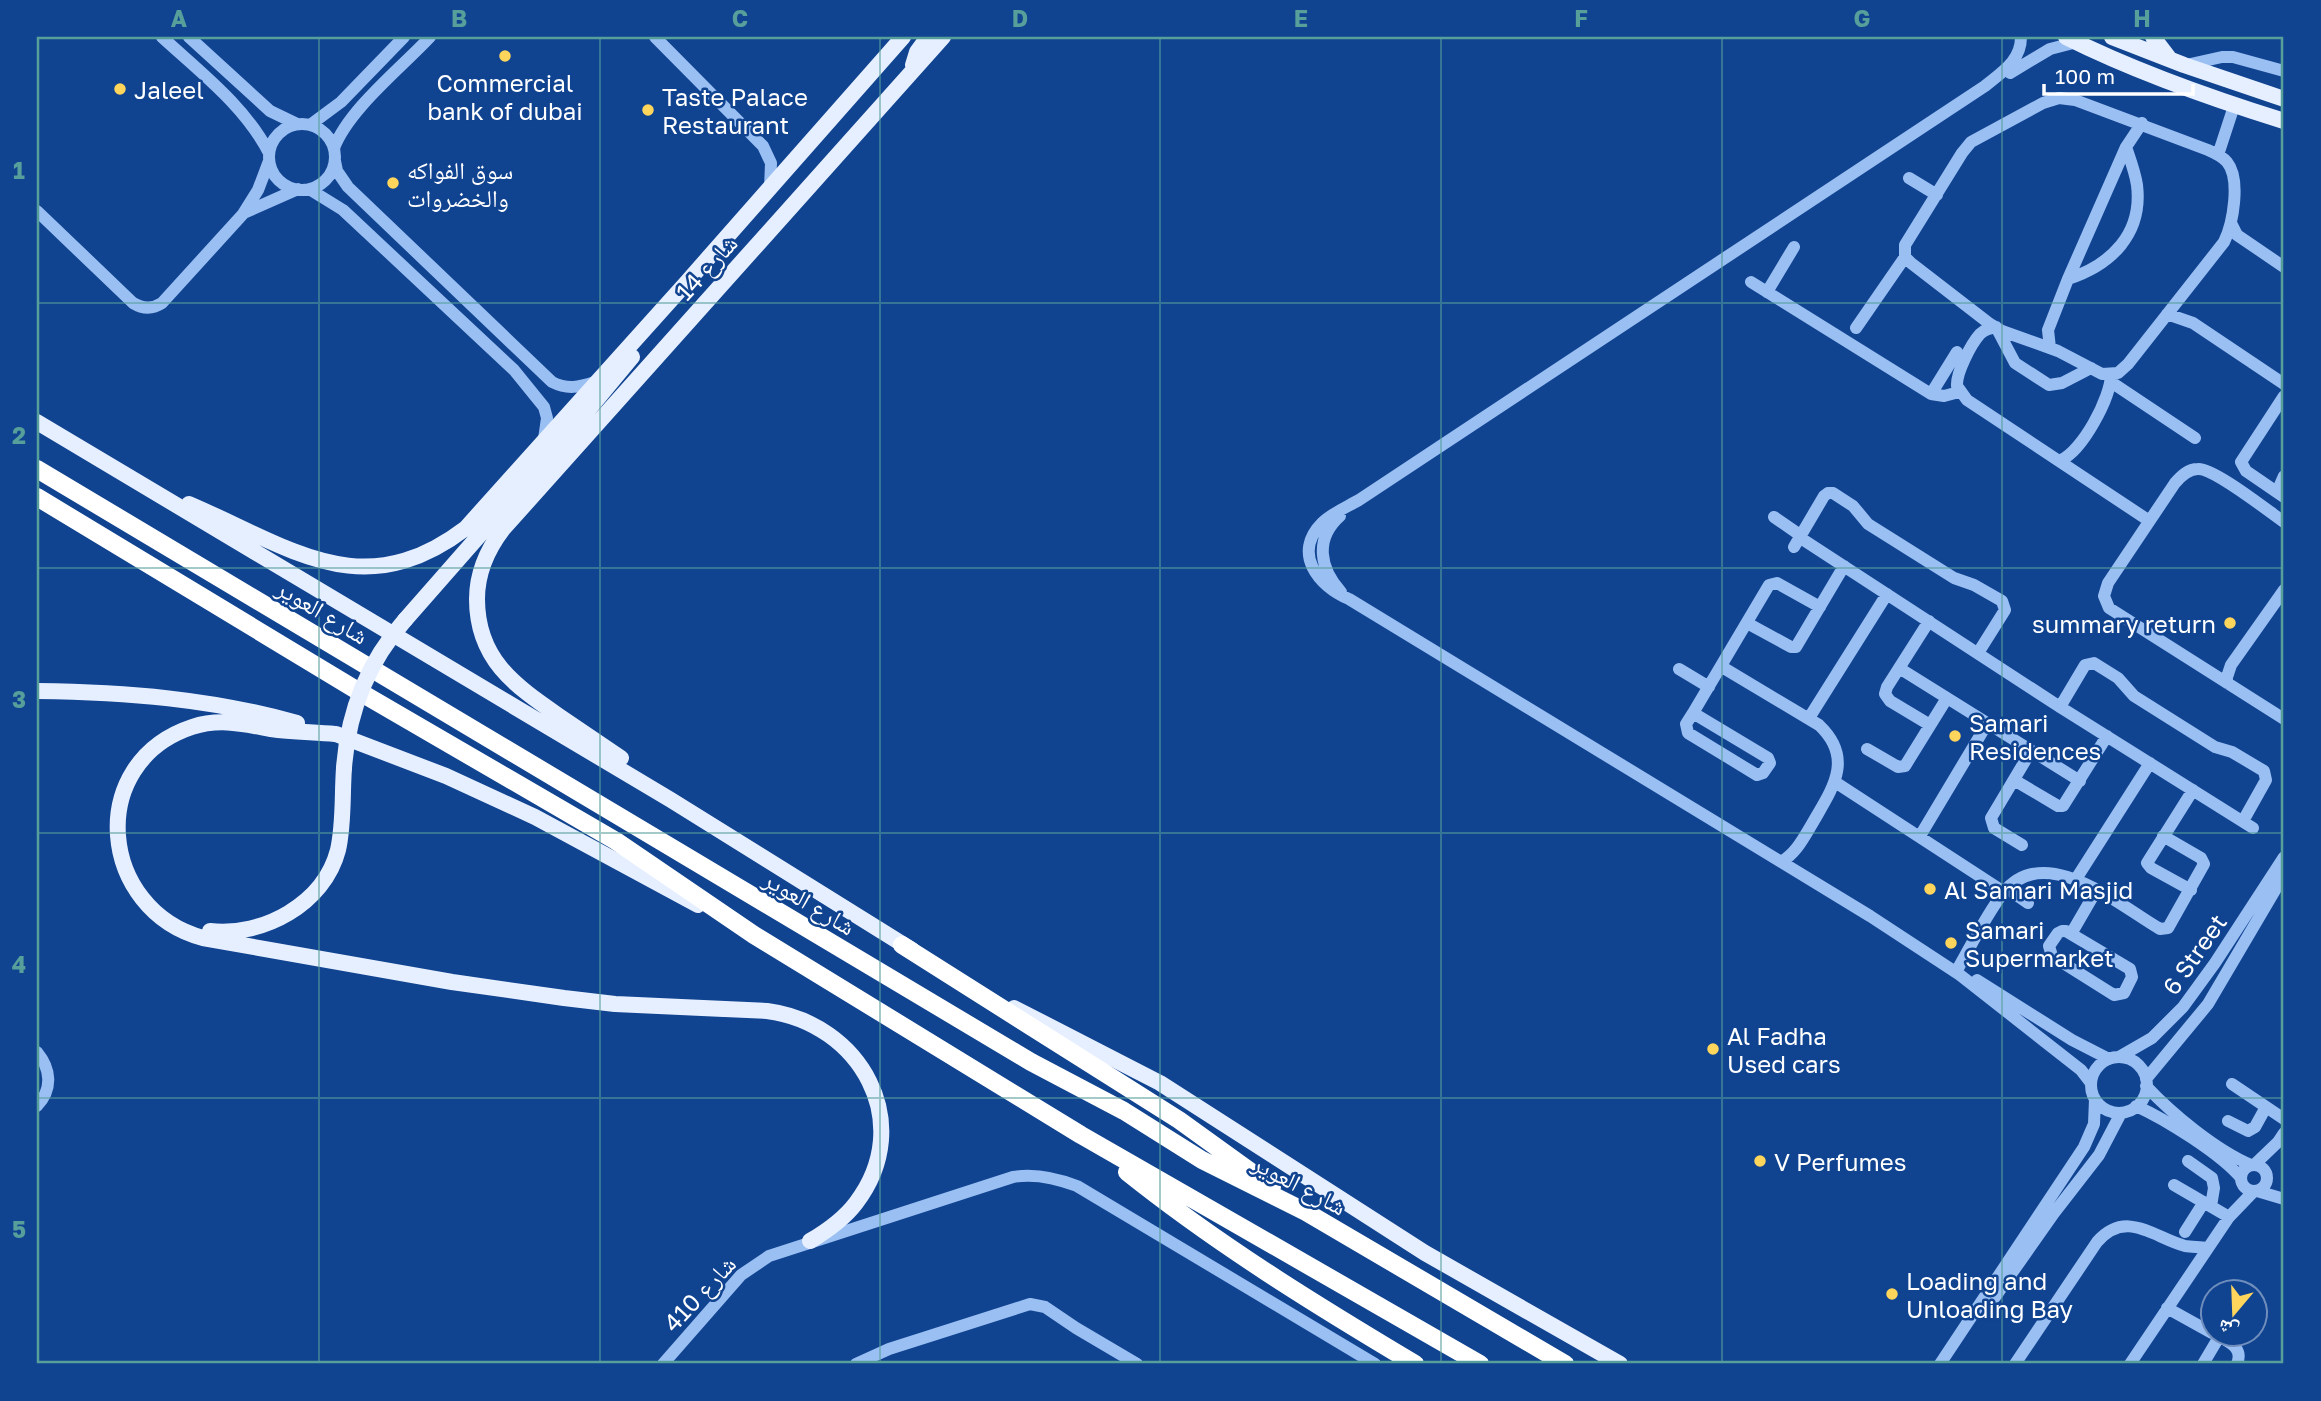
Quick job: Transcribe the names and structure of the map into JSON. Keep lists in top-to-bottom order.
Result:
{
  "streets": {
    "highway": ["شارع العوير"],
    "main road": ["شارع 14"],
    "street": ["6 Street", "شارع 410"]
  },
  "places": [
    "Commercial bank of dubai",
    "Jaleel",
    "Taste Palace Restaurant",
    "سوق الفواكه والخضروات",
    "summary return",
    "Samari Residences",
    "Al Samari Masjid",
    "Samari Supermarket",
    "Al Fadha Used cars",
    "V Perfumes",
    "Loading and Unloading Bay"
  ],
  "scale_bar": "100 m",
  "north": "bottom",
  "grid": {
    "columns": [
      "A",
      "B",
      "C",
      "D",
      "E",
      "F",
      "G",
      "H"
    ],
    "rows": [
      "1",
      "2",
      "3",
      "4",
      "5"
    ]
  }
}
